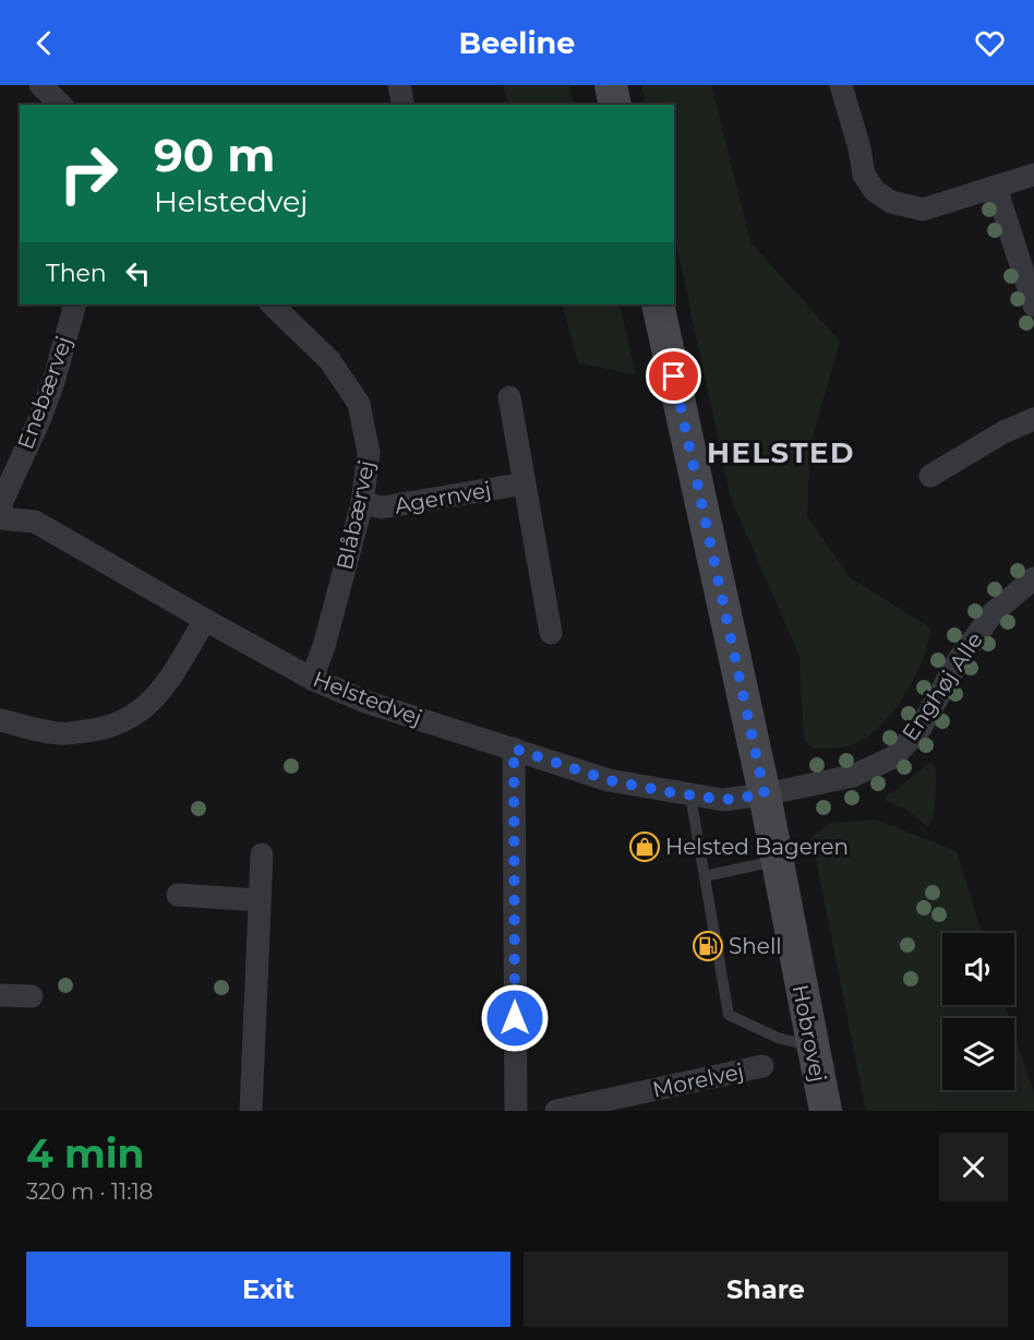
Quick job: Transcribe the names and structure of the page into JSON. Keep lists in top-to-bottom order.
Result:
{
  "streets": {
    "main road": ["Hobrovej"],
    "street": [
      "Enebærvej",
      "Agernvej",
      "Blåbærvej",
      "Enghøj Alle",
      "Helstedvej",
      "Morelvej"
    ]
  },
  "crossings": [
    ["Enebærvej", "Helstedvej"],
    ["Agernvej", "Blåbærvej"],
    ["Blåbærvej", "Helstedvej"],
    ["Enghøj Alle", "Helstedvej"],
    ["Enghøj Alle", "Hobrovej"],
    ["Helstedvej", "Hobrovej"]
  ],
  "districts": ["HELSTED"],
  "places": {
    "shop": ["Helsted Bageren"],
    "fuel station": ["Shell"]
  },
  "page": {
    "header": "Beeline",
    "turn": ["90 m", "Helstedvej"],
    "then": "Then",
    "heading": ["4 min", "320 m · 11:18"],
    "buttons": ["Exit", "Share"]
  }
}
